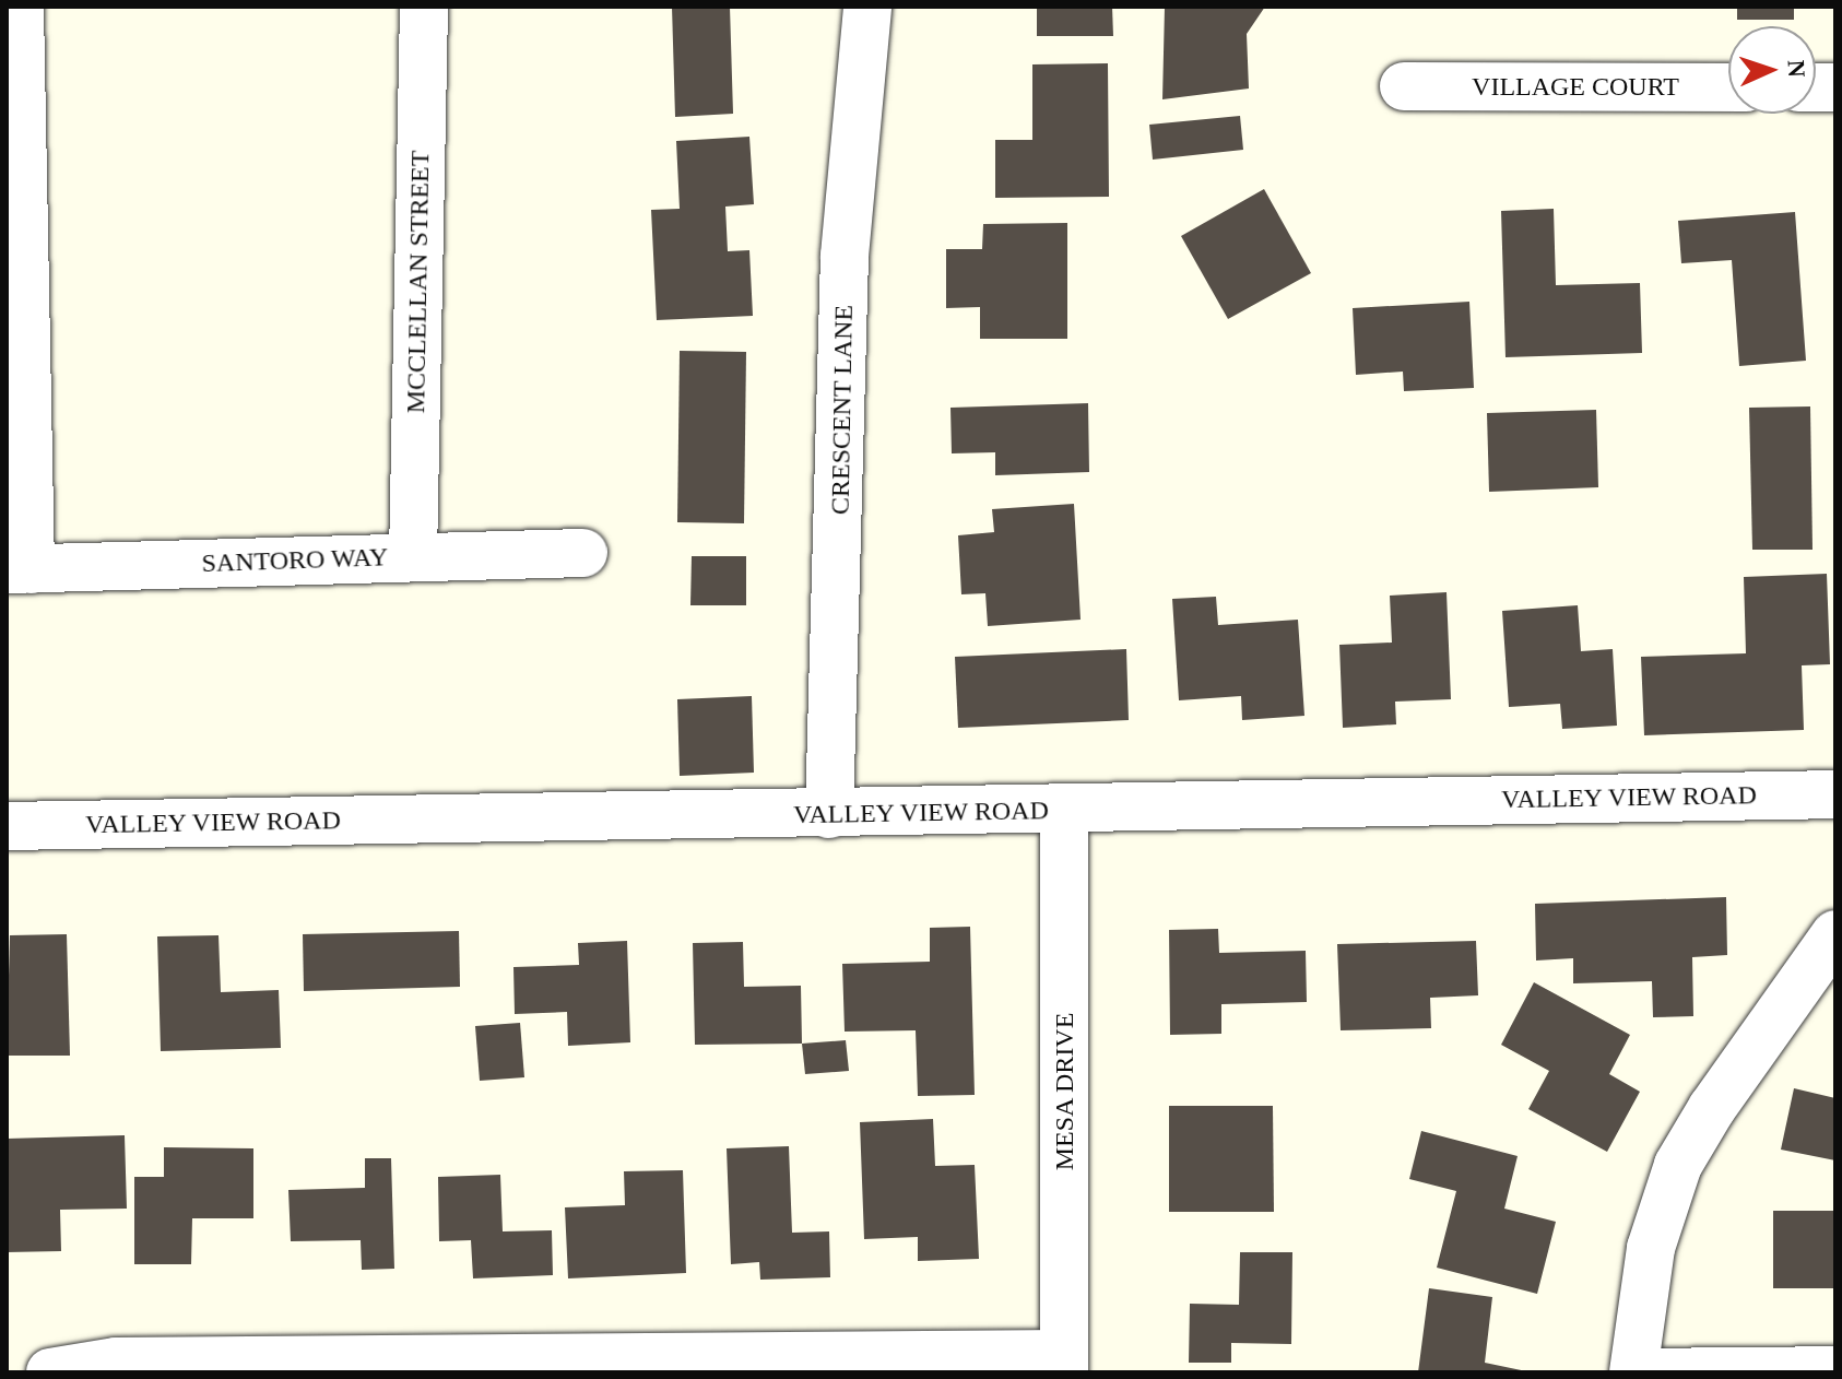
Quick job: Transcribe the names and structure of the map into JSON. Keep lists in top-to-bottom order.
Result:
{
  "streets": {
    "street": [
      "VILLAGE COURT",
      "MCCLELLAN STREET",
      "CRESCENT LANE",
      "SANTORO WAY",
      "VALLEY VIEW ROAD",
      "MESA DRIVE"
    ]
  },
  "crossings": [
    ["MCCLELLAN STREET", "SANTORO WAY"],
    ["CRESCENT LANE", "VALLEY VIEW ROAD"],
    ["VALLEY VIEW ROAD", "MESA DRIVE"]
  ],
  "north": "right"
}
